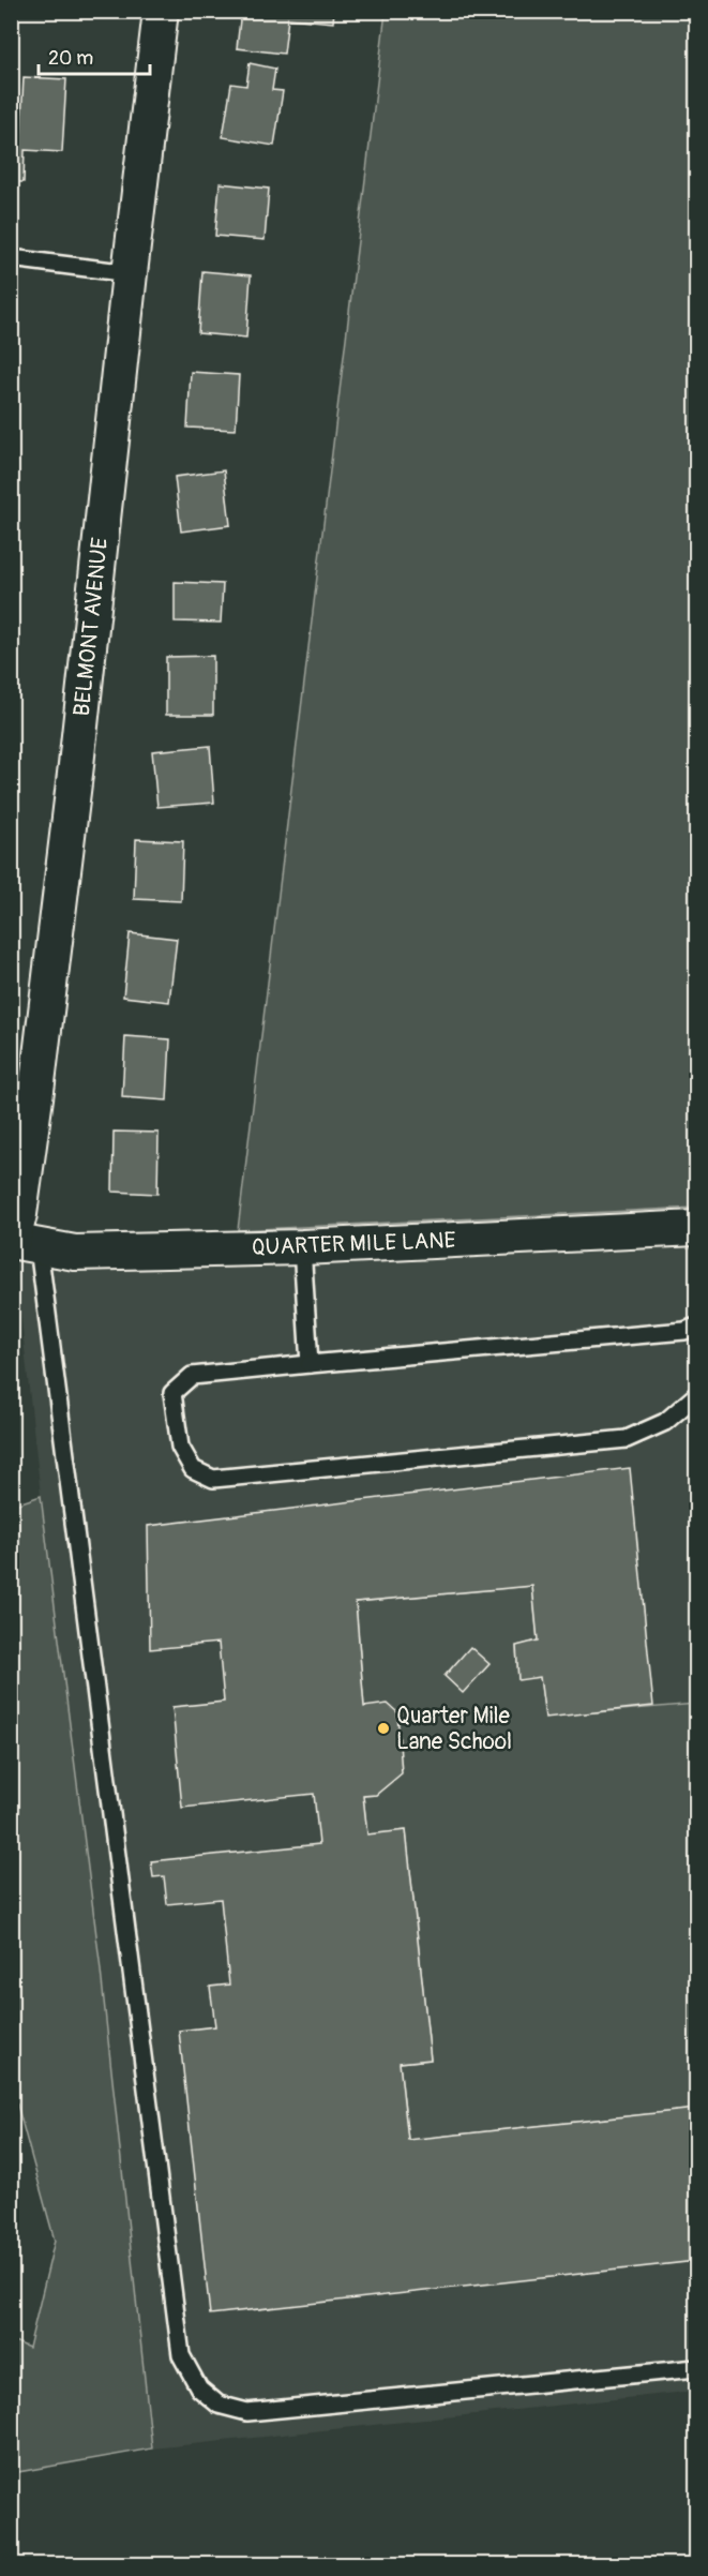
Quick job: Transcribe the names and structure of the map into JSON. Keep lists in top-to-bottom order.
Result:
{
  "streets": {
    "street": ["BELMONT AVENUE", "QUARTER MILE LANE"]
  },
  "crossings": [
    ["BELMONT AVENUE", "QUARTER MILE LANE"]
  ],
  "places": ["Quarter Mile Lane School"],
  "scale_bar": "20 m"
}
